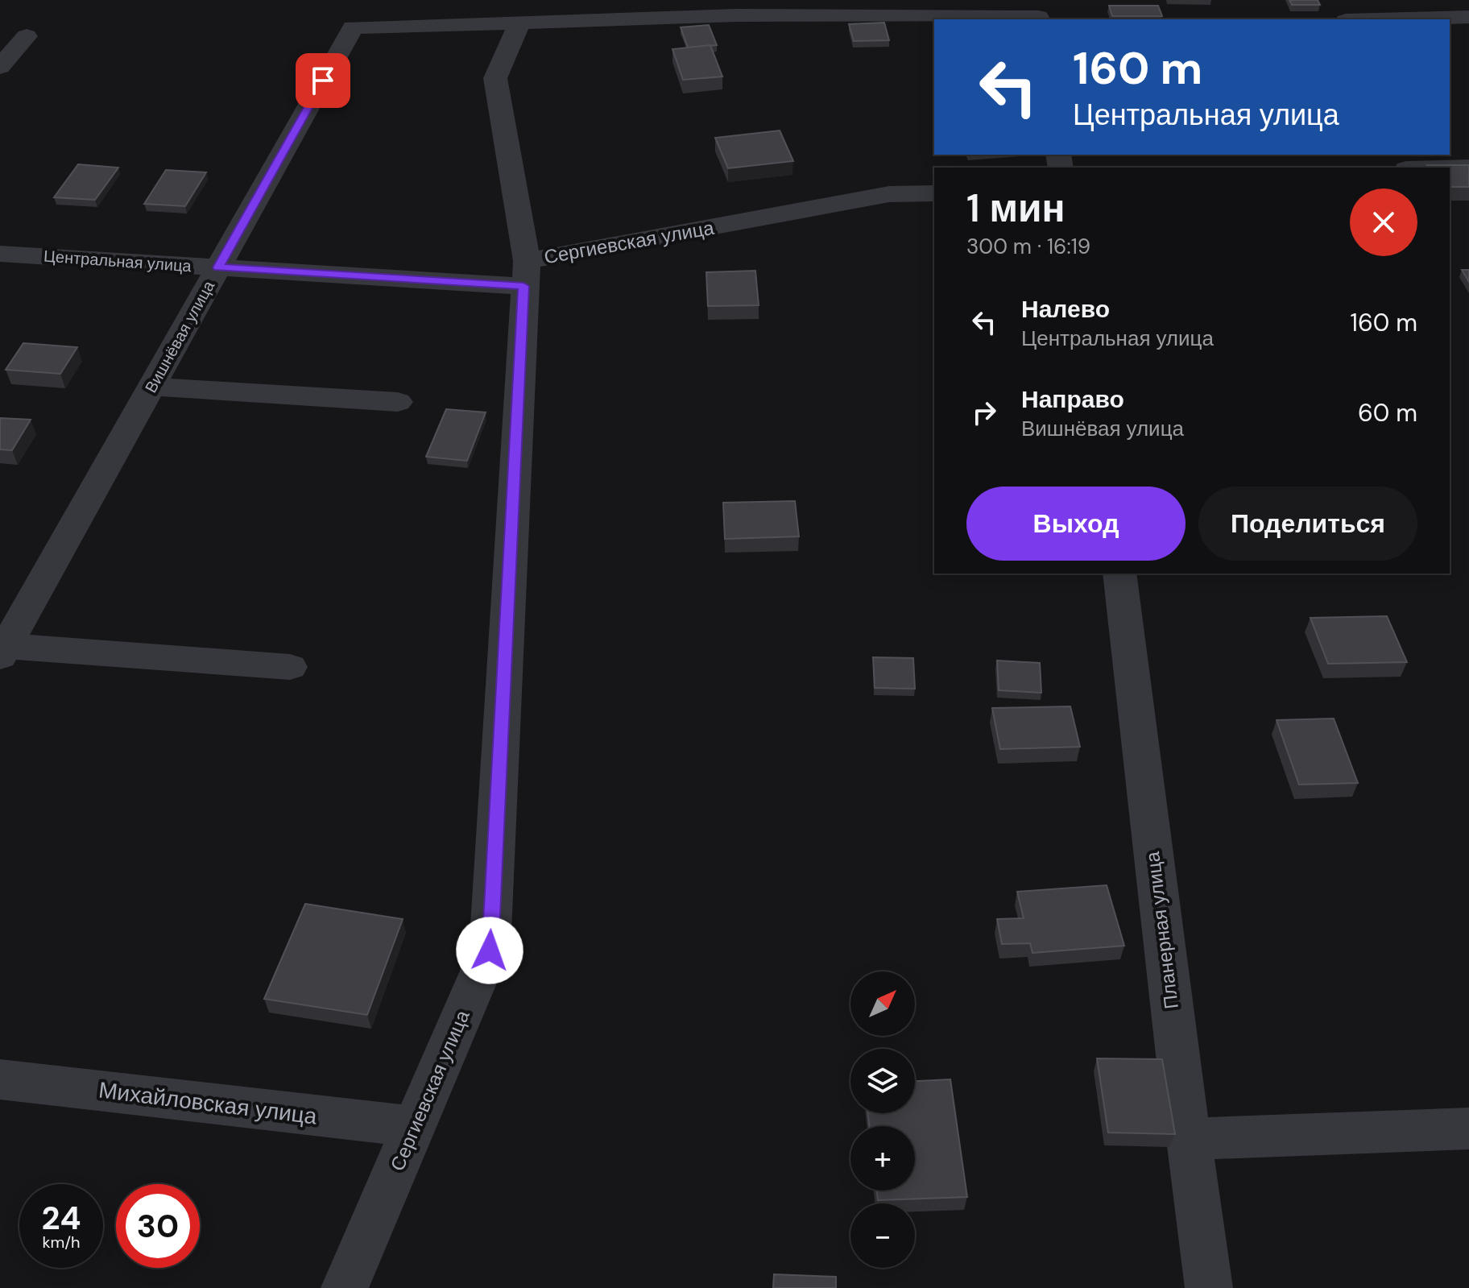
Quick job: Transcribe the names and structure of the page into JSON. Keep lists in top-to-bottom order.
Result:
{
  "streets": {
    "street": [
      "Сергиевская улица",
      "Центральная улица",
      "Вишнёвая улица",
      "Планерная улица",
      "Михайловская улица"
    ]
  },
  "crossings": [
    ["Сергиевская улица", "Центральная улица"],
    ["Сергиевская улица", "Михайловская улица"],
    ["Центральная улица", "Вишнёвая улица"]
  ],
  "north": "top right",
  "page": {
    "turn": ["160 m", "Центральная улица"],
    "heading": ["1 мин", "300 m · 16:19"],
    "list": [
      {
        "name": "Налево",
        "note": "Центральная улица",
        "value": "160 m"
      },
      {
        "name": "Направо",
        "note": "Вишнёвая улица",
        "value": "60 m"
      }
    ],
    "buttons": ["Выход", "Поделиться"],
    "map_buttons": ["+", "−"],
    "speed": "24 km/h",
    "limit": "30"
  }
}
